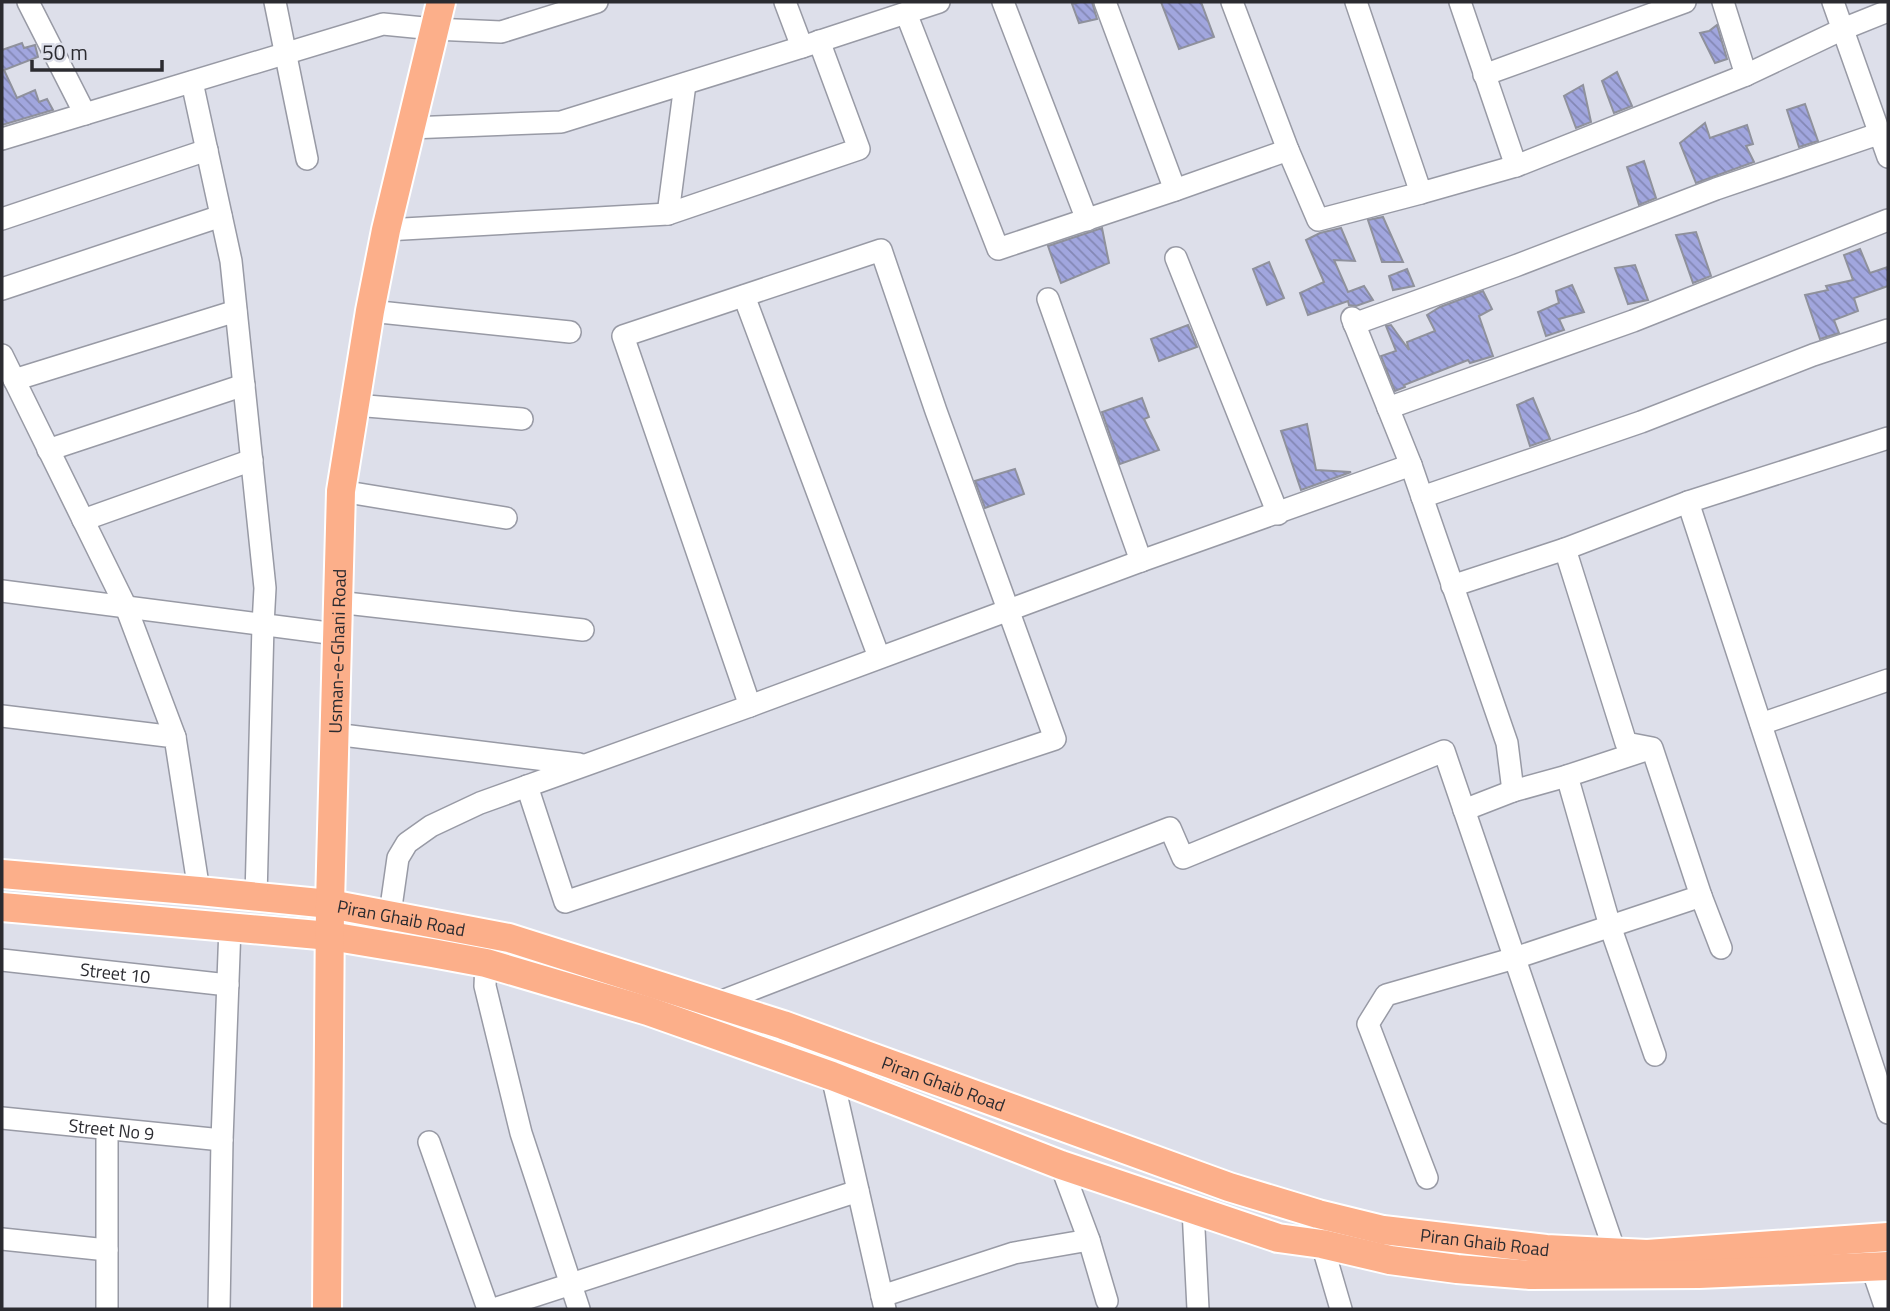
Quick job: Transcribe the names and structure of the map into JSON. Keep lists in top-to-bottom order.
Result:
{
  "streets": {
    "main road": ["Usman-e-Ghani Road", "Piran Ghaib Road"],
    "street": ["Street 10", "Street No 9"]
  },
  "crossings": [
    ["Usman-e-Ghani Road", "Piran Ghaib Road"]
  ],
  "scale_bar": "50 m"
}
